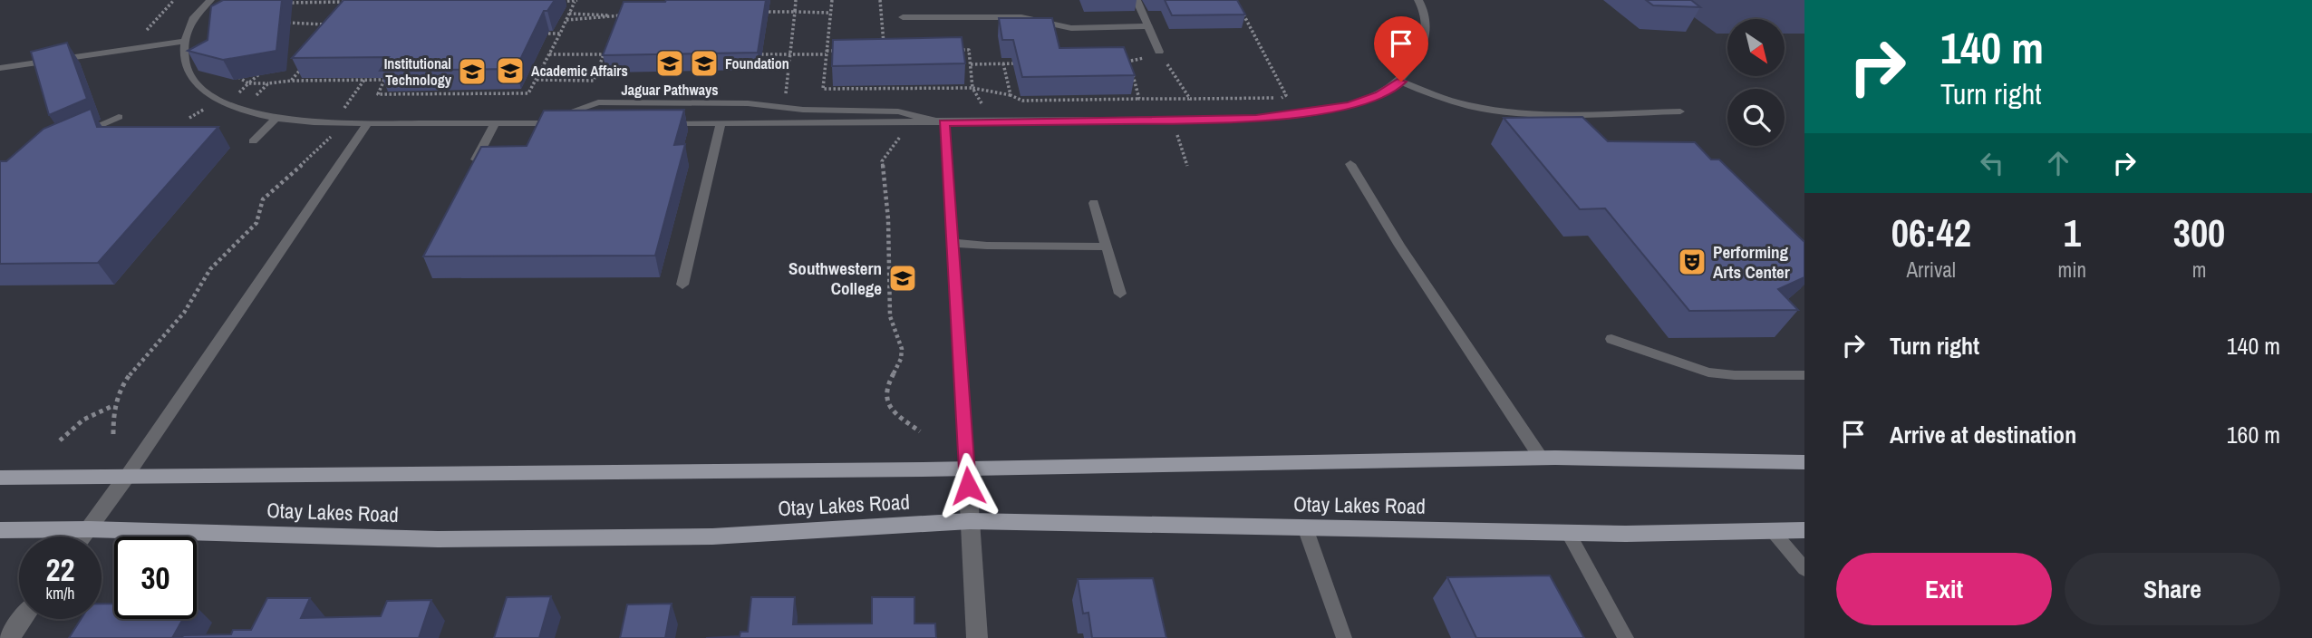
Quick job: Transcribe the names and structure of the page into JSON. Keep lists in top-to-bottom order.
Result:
{
  "streets": {
    "main road": ["Otay Lakes Road"]
  },
  "places": {
    "school or university": [
      "Jaguar Pathways",
      "Foundation",
      "Academic Affairs",
      "Institutional Technology",
      "Southwestern College"
    ],
    "theatre": ["Performing Arts Center"]
  },
  "north": "bottom right",
  "page": {
    "turn": ["140 m", "Turn right"],
    "eta": [
      "06:42",
      "Arrival",
      "1",
      "min",
      "300",
      "m"
    ],
    "list": [
      {
        "name": "Turn right",
        "value": "140 m"
      },
      {
        "name": "Arrive at destination",
        "value": "160 m"
      }
    ],
    "speed": "22 km/h",
    "limit": "30",
    "buttons": ["Exit", "Share"]
  }
}
